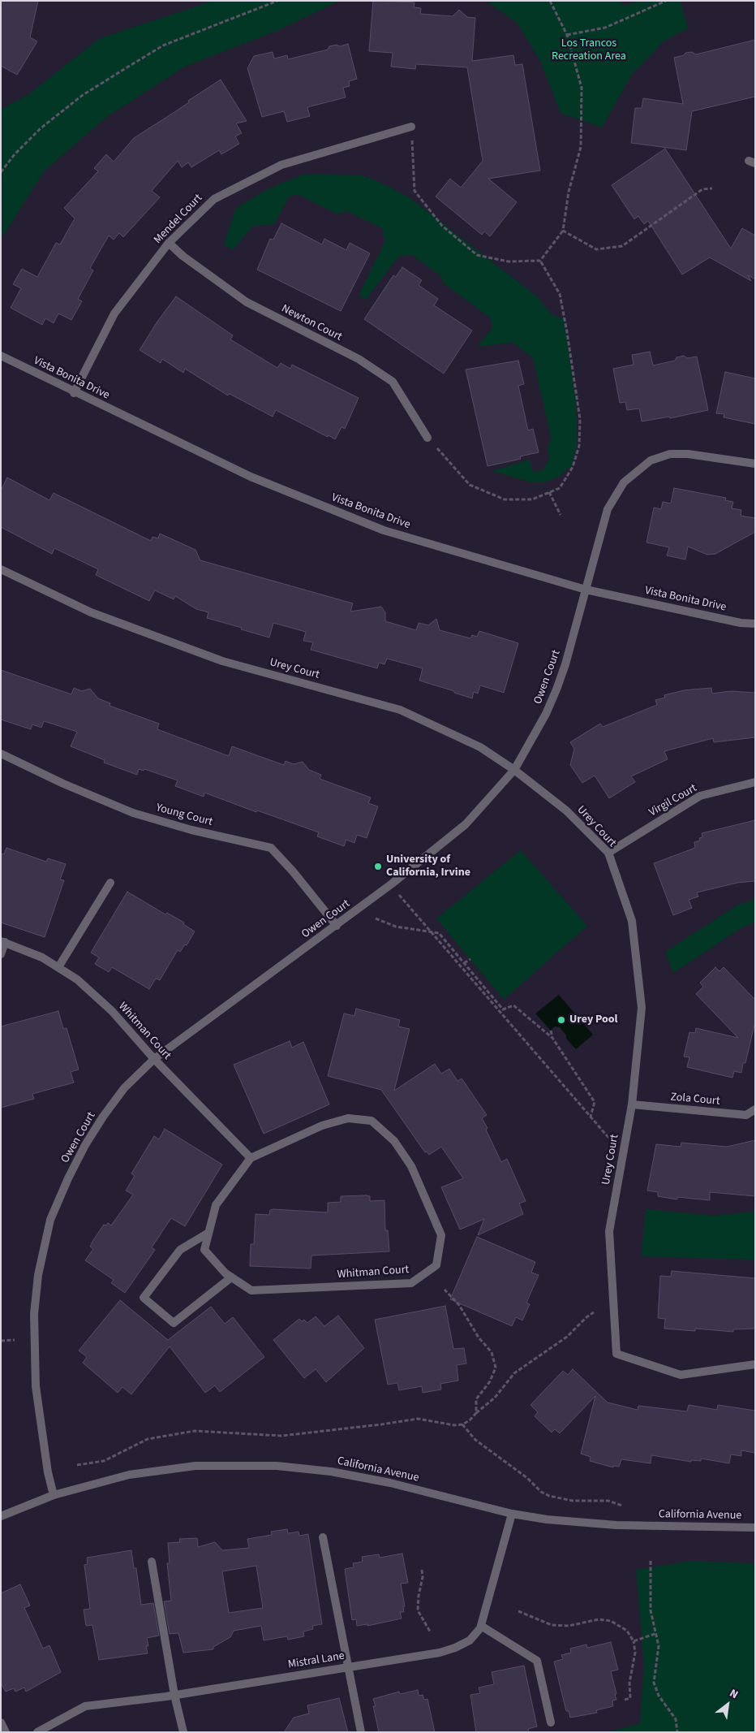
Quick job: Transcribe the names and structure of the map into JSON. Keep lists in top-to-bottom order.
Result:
{
  "streets": {
    "street": [
      "Mendel Court",
      "Newton Court",
      "Vista Bonita Drive",
      "Urey Court",
      "Owen Court",
      "Virgil Court",
      "Young Court",
      "Whitman Court",
      "Zola Court",
      "California Avenue",
      "Mistral Lane"
    ]
  },
  "crossings": [
    ["Mendel Court", "Newton Court"],
    ["Mendel Court", "Vista Bonita Drive"],
    ["Vista Bonita Drive", "Owen Court"],
    ["Urey Court", "Owen Court"],
    ["Urey Court", "Virgil Court"],
    ["Urey Court", "Zola Court"],
    ["Owen Court", "Young Court"],
    ["Owen Court", "Whitman Court"],
    ["Owen Court", "California Avenue"],
    ["California Avenue", "Mistral Lane"]
  ],
  "parks": ["Los Trancos Recreation Area"],
  "places": ["University of California, Irvine", "Urey Pool"],
  "north": "top right"
}
